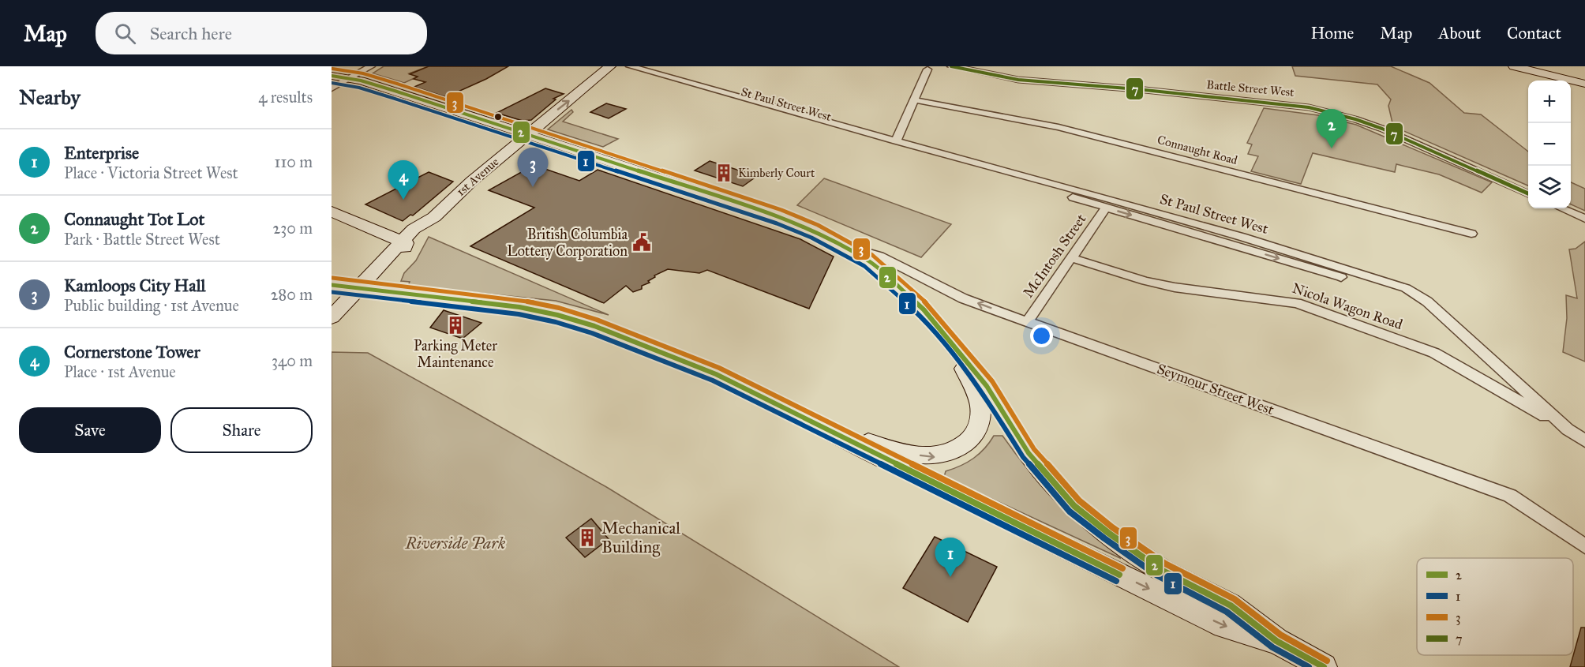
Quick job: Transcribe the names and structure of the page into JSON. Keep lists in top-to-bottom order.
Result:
{
  "streets": {
    "main road": ["1st Avenue", "Seymour Street West"],
    "street": [
      "Battle Street West",
      "St Paul Street West",
      "Connaught Road",
      "McIntosh Street",
      "Nicola Wagon Road"
    ]
  },
  "crossings": [
    ["St Paul Street West", "McIntosh Street"],
    ["St Paul Street West", "Nicola Wagon Road"],
    ["1st Avenue", "Seymour Street West"],
    ["McIntosh Street", "Nicola Wagon Road"],
    ["McIntosh Street", "Seymour Street West"]
  ],
  "parks": ["Riverside Park"],
  "places": {
    "building": ["Kimberly Court", "Parking Meter Maintenance", "Mechanical Building"],
    "public building": ["British Columbia Lottery Corporation"]
  },
  "lines": [
    "transit line 7",
    "transit line 3",
    "transit line 2",
    "transit line 1"
  ],
  "legend": [
    "2",
    "1",
    "3",
    "7"
  ],
  "page": {
    "header": "Map",
    "search": "Search here",
    "nav": [
      "Home",
      "Map",
      "About",
      "Contact"
    ],
    "heading": ["Nearby", "4 results"],
    "map_buttons": ["+", "−"],
    "pins": [
      "2",
      "3",
      "4",
      "1"
    ],
    "list": [
      {
        "mark": "1",
        "name": "Enterprise",
        "note": "Place · Victoria Street West",
        "value": "110 m"
      },
      {
        "mark": "2",
        "name": "Connaught Tot Lot",
        "note": "Park · Battle Street West",
        "value": "230 m"
      },
      {
        "mark": "3",
        "name": "Kamloops City Hall",
        "note": "Public building · 1st Avenue",
        "value": "280 m"
      },
      {
        "mark": "4",
        "name": "Cornerstone Tower",
        "note": "Place · 1st Avenue",
        "value": "340 m"
      }
    ],
    "buttons": ["Save", "Share"]
  }
}
